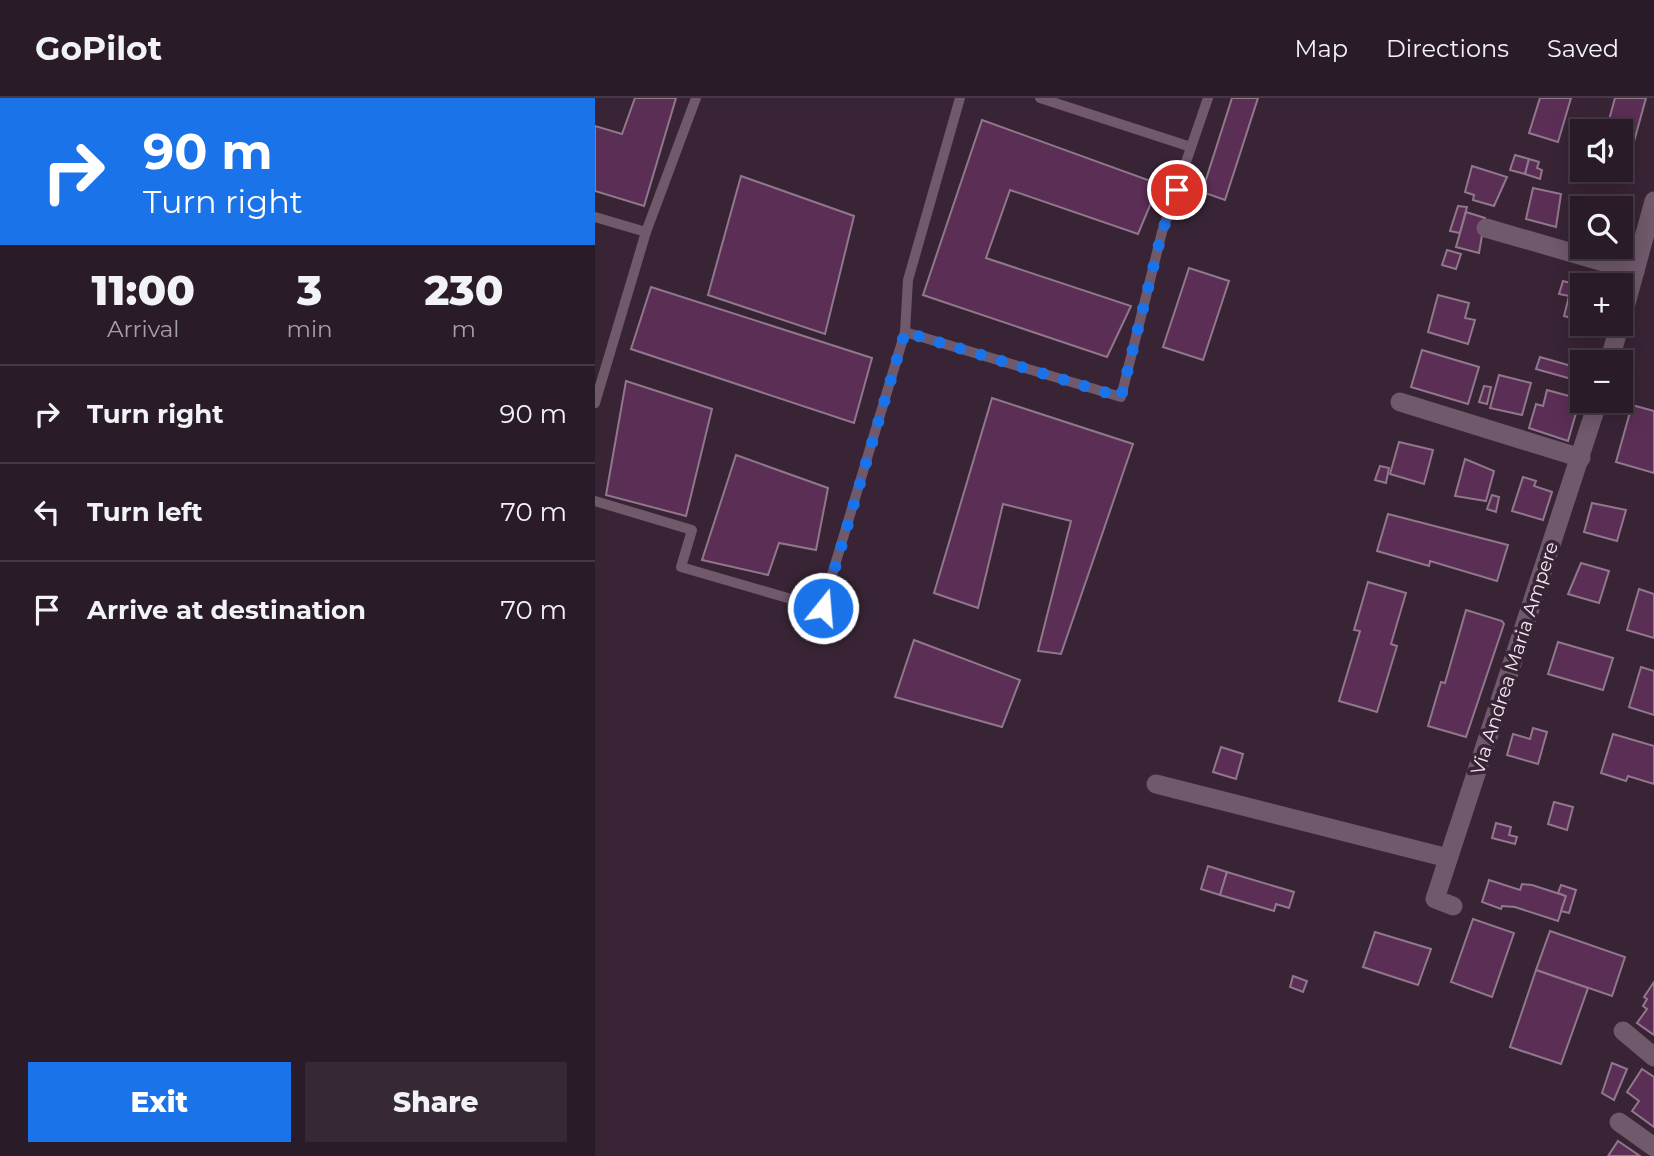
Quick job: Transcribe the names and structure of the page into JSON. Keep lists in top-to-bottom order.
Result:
{
  "streets": {
    "street": ["Via Andrea Maria Ampere"]
  },
  "page": {
    "header": "GoPilot",
    "nav": ["Map", "Directions", "Saved"],
    "turn": ["90 m", "Turn right"],
    "map_buttons": ["+", "−"],
    "eta": [
      "11:00",
      "Arrival",
      "3",
      "min",
      "230",
      "m"
    ],
    "list": [
      {
        "name": "Turn right",
        "value": "90 m"
      },
      {
        "name": "Turn left",
        "value": "70 m"
      },
      {
        "name": "Arrive at destination",
        "value": "70 m"
      }
    ],
    "buttons": ["Exit", "Share"]
  }
}
